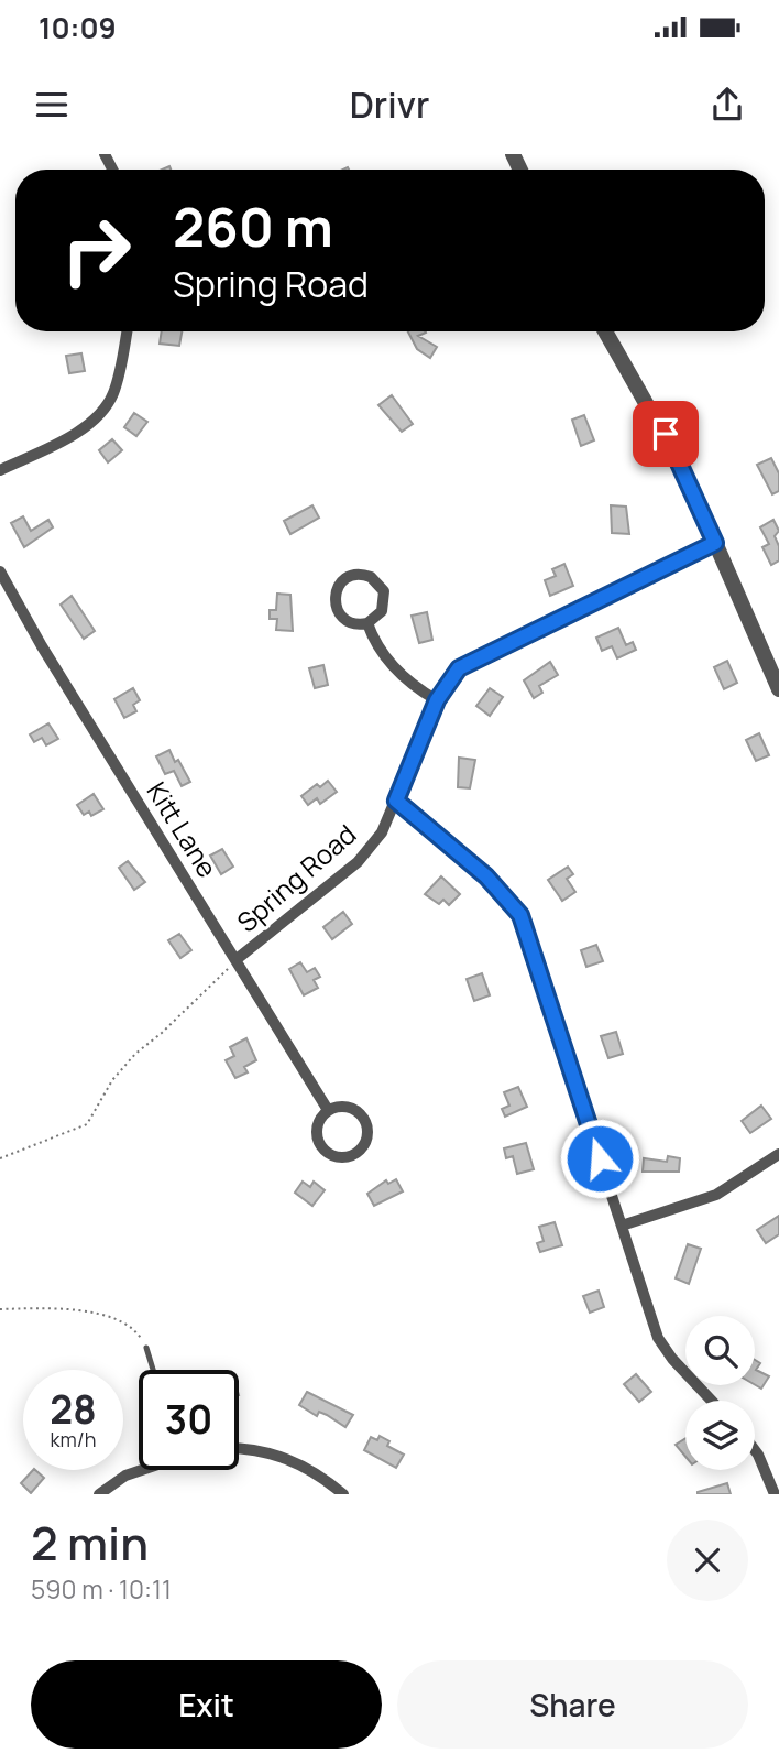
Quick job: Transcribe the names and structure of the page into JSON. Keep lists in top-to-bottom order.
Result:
{
  "streets": {
    "street": ["Kitt Lane", "Spring Road"]
  },
  "crossings": [
    ["Kitt Lane", "Spring Road"]
  ],
  "page": {
    "status": "10:09",
    "header": "Drivr",
    "turn": ["260 m", "Spring Road"],
    "speed": "28 km/h",
    "limit": "30",
    "heading": ["2 min", "590 m · 10:11"],
    "buttons": ["Exit", "Share"]
  }
}
